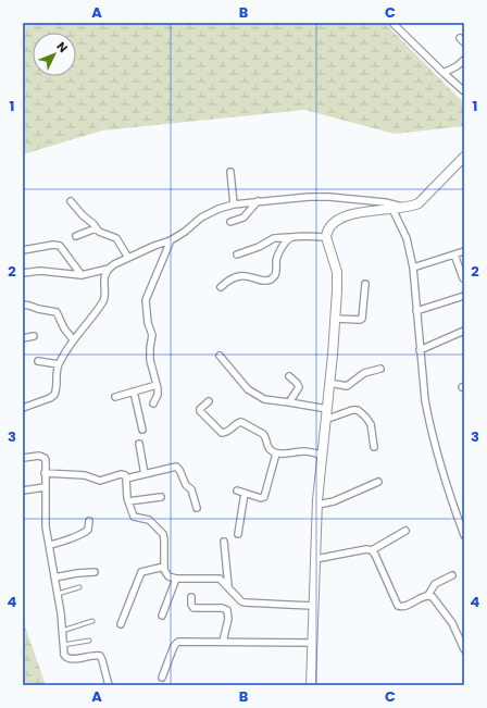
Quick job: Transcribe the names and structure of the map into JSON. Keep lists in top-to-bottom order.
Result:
{
  "north": "top right",
  "grid": {
    "columns": ["A", "B", "C"],
    "rows": [
      "1",
      "2",
      "3",
      "4"
    ]
  }
}
